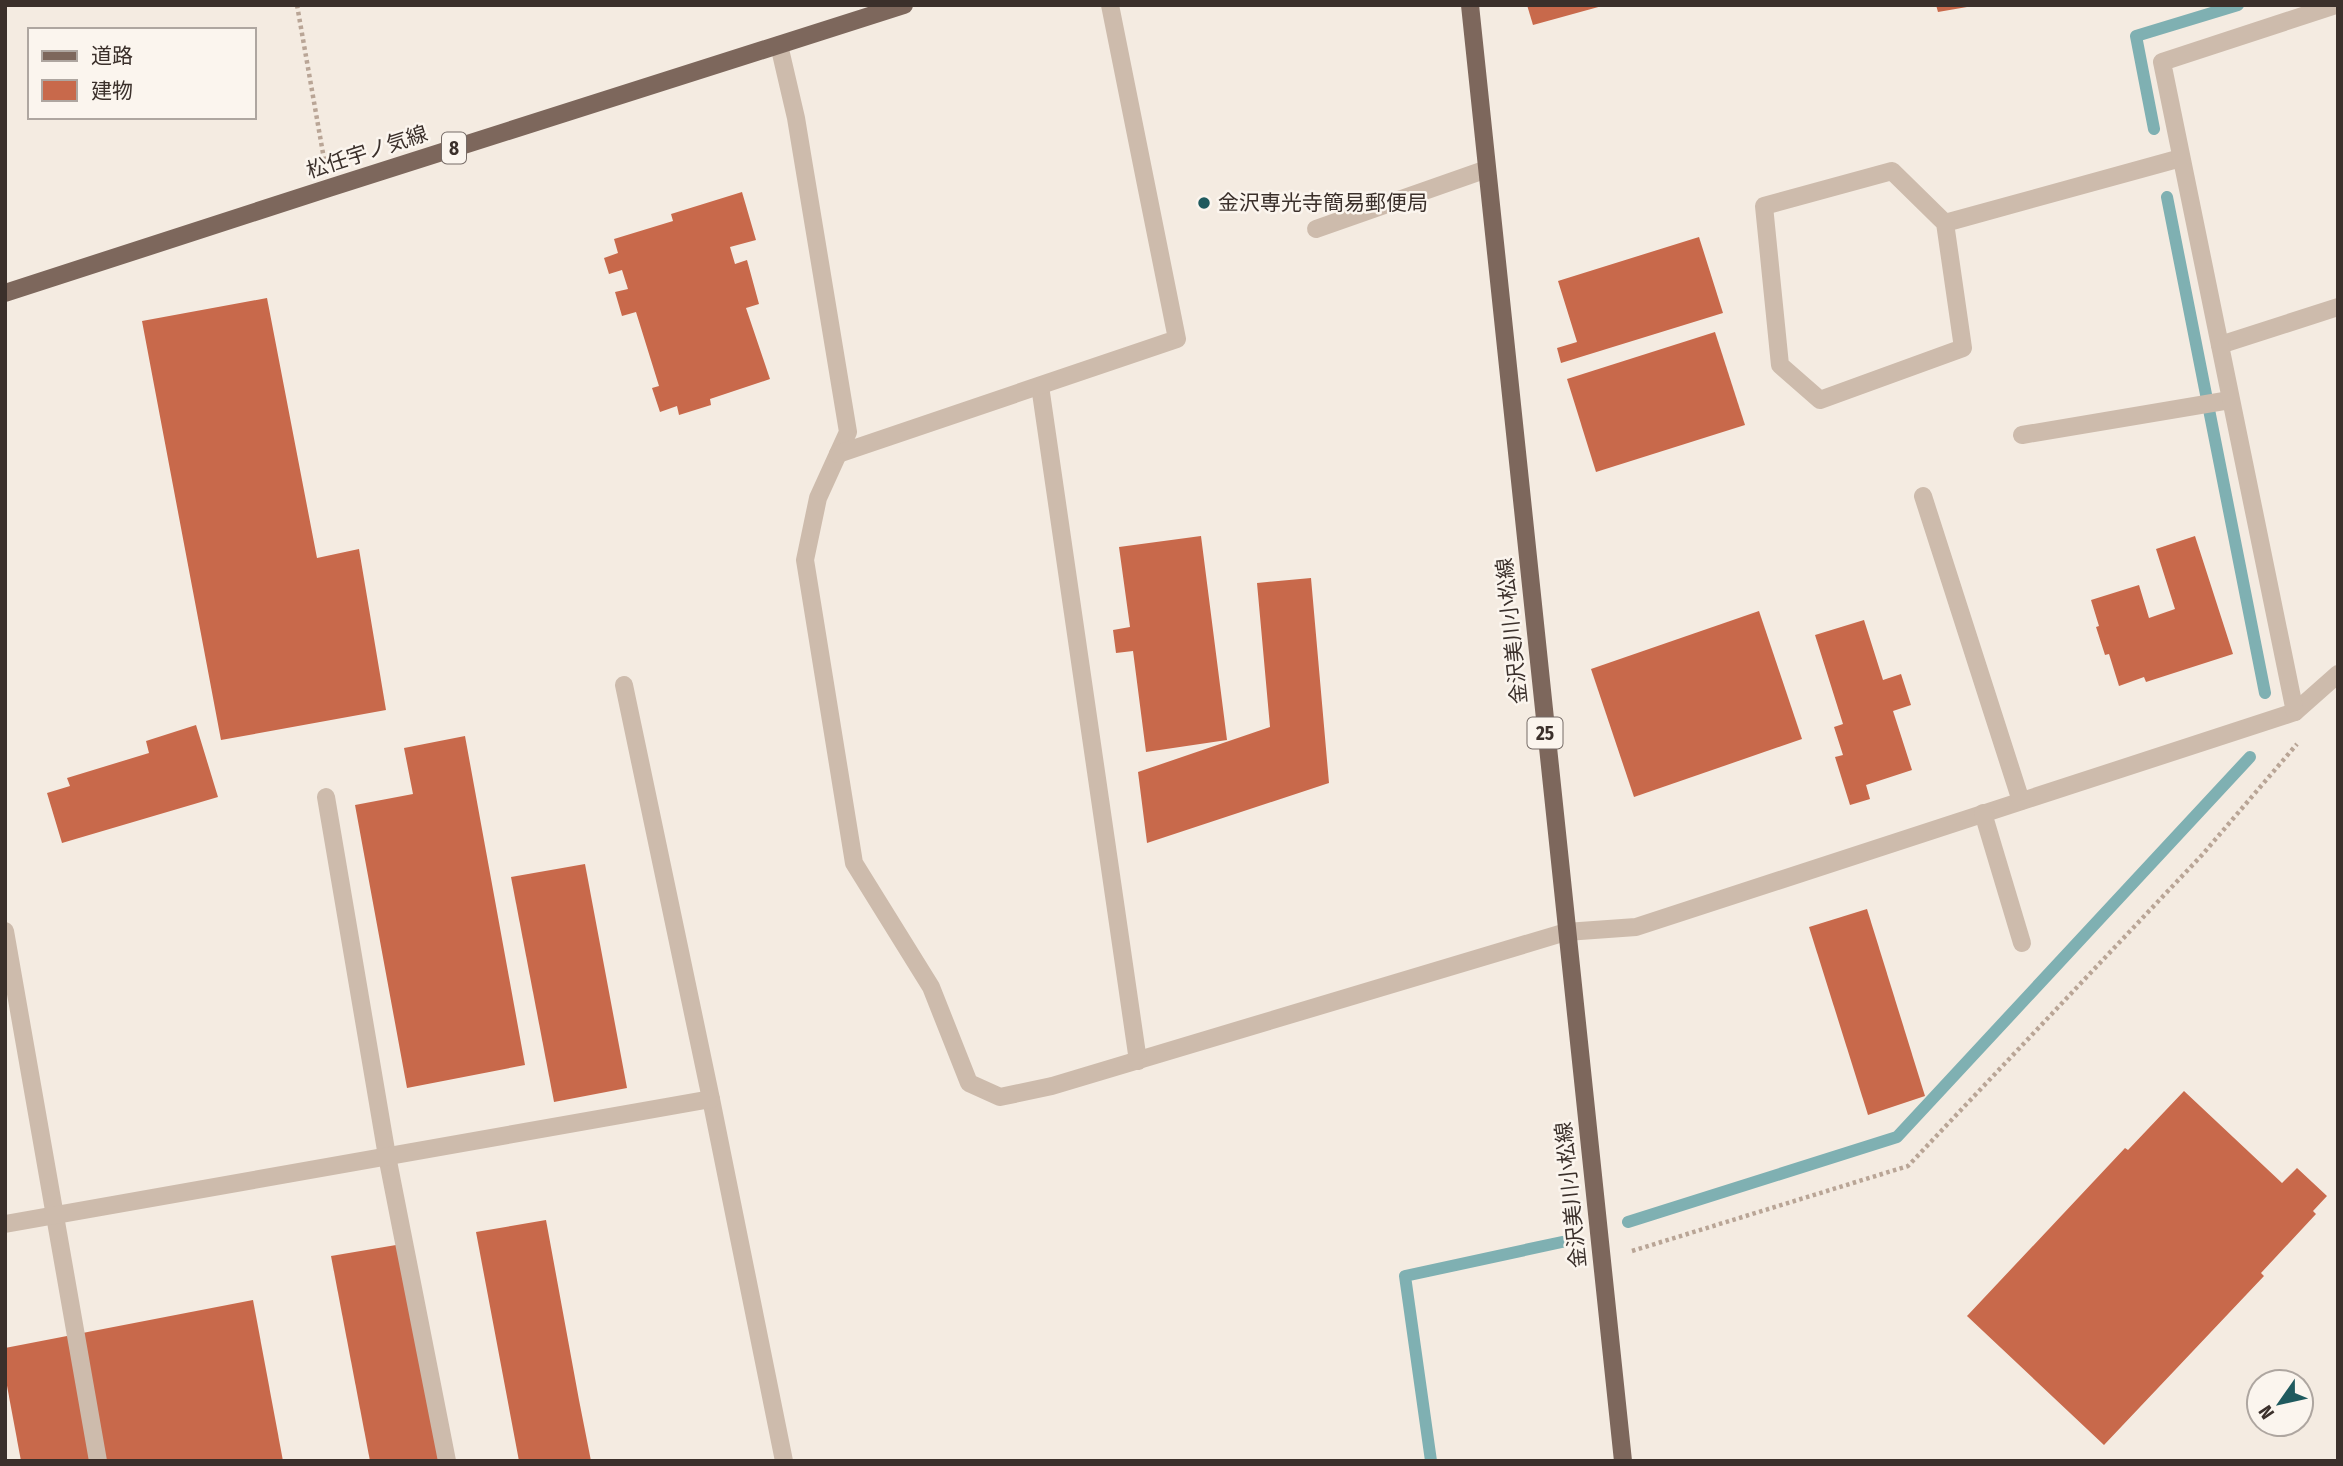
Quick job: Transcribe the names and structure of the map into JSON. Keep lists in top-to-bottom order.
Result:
{
  "streets": {
    "main road": [
      "8",
      "松任宇ノ気線",
      "金沢美川小松線",
      "25"
    ]
  },
  "places": ["金沢専光寺簡易郵便局"],
  "legend": ["道路", "建物"],
  "north": "bottom left"
}
